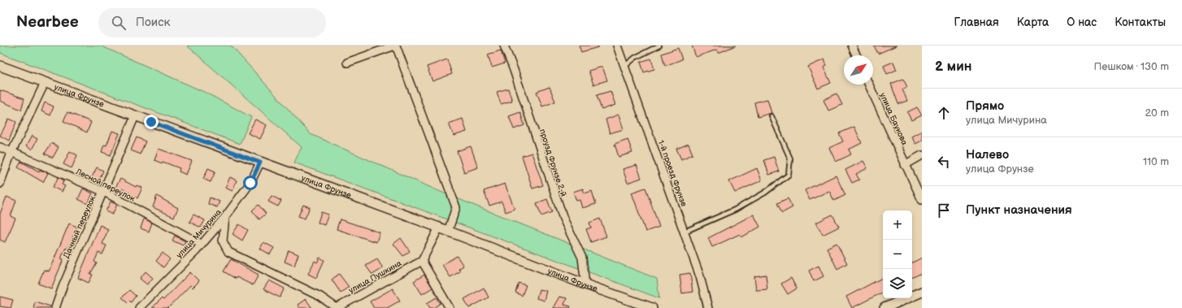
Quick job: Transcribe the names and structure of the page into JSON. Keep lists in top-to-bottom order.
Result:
{
  "streets": {
    "street": [
      "улица Фрунзе",
      "улица Баукова",
      "проузд Фрунзе 2-й",
      "1-й проезд Фрунзе",
      "Лесной переулок",
      "Дачный переулок",
      "улица Мичурина",
      "улица Пушкина"
    ]
  },
  "crossings": [
    ["улица Фрунзе", "проузд Фрунзе 2-й"],
    ["улица Фрунзе", "Дачный переулок"],
    ["улица Фрунзе", "улица Мичурина"],
    ["Лесной переулок", "Дачный переулок"],
    ["Лесной переулок", "улица Мичурина"]
  ],
  "north": "top right",
  "page": {
    "header": "Nearbee",
    "search": "Поиск",
    "nav": [
      "Главная",
      "Карта",
      "О нас",
      "Контакты"
    ],
    "heading": ["2 мин", "Пешком · 130 m"],
    "list": [
      ["Прямо", "улица Мичурина", "20 m"],
      ["Налево", "улица Фрунзе", "110 m"],
      "Пункт назначения"
    ],
    "map_buttons": ["+", "−"]
  }
}
